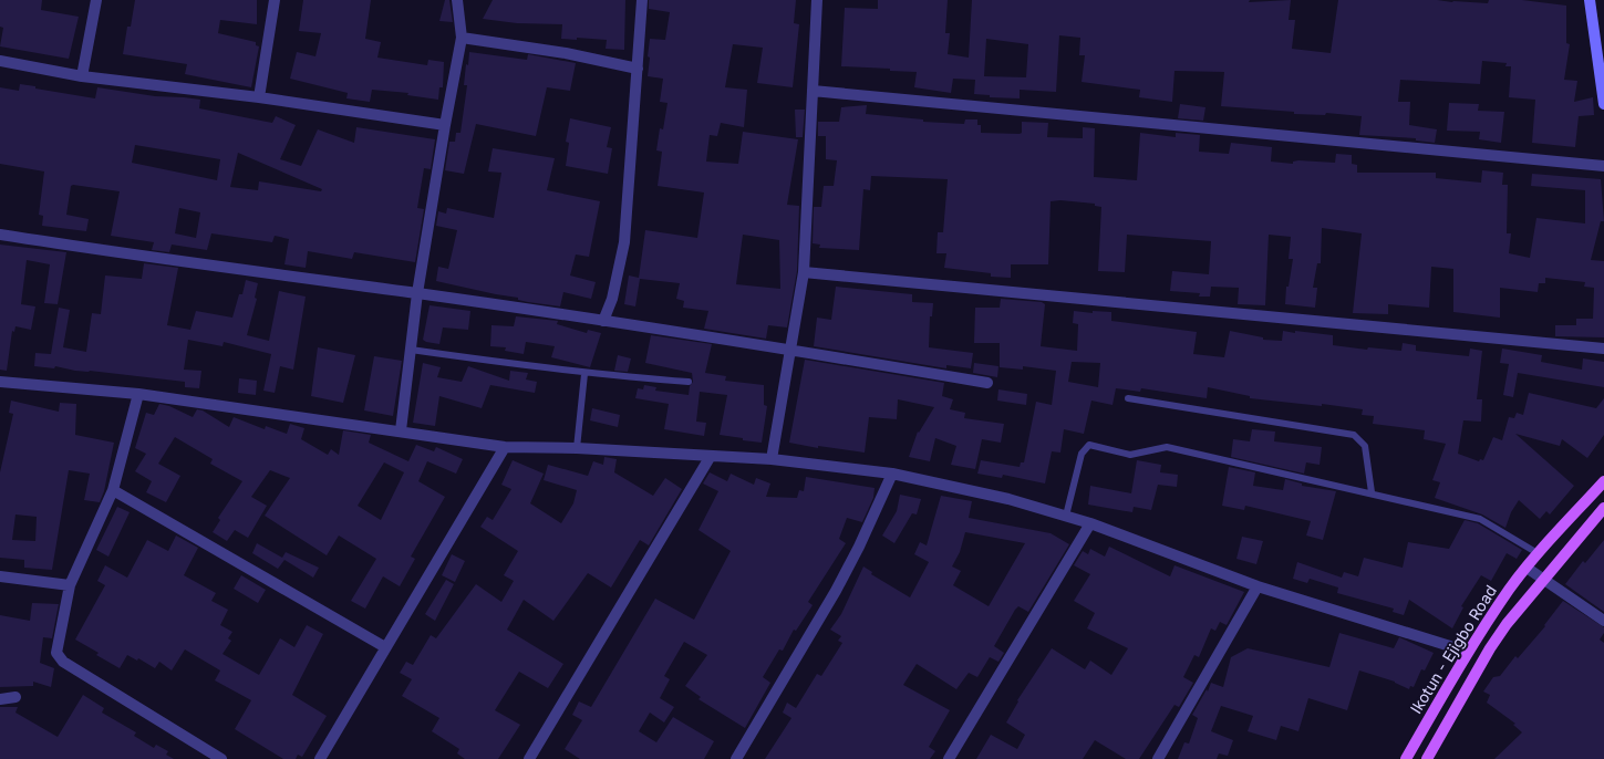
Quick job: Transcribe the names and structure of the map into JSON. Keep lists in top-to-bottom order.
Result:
{
  "streets": {
    "main road": ["Ikotun - Ejigbo Road"]
  }
}
